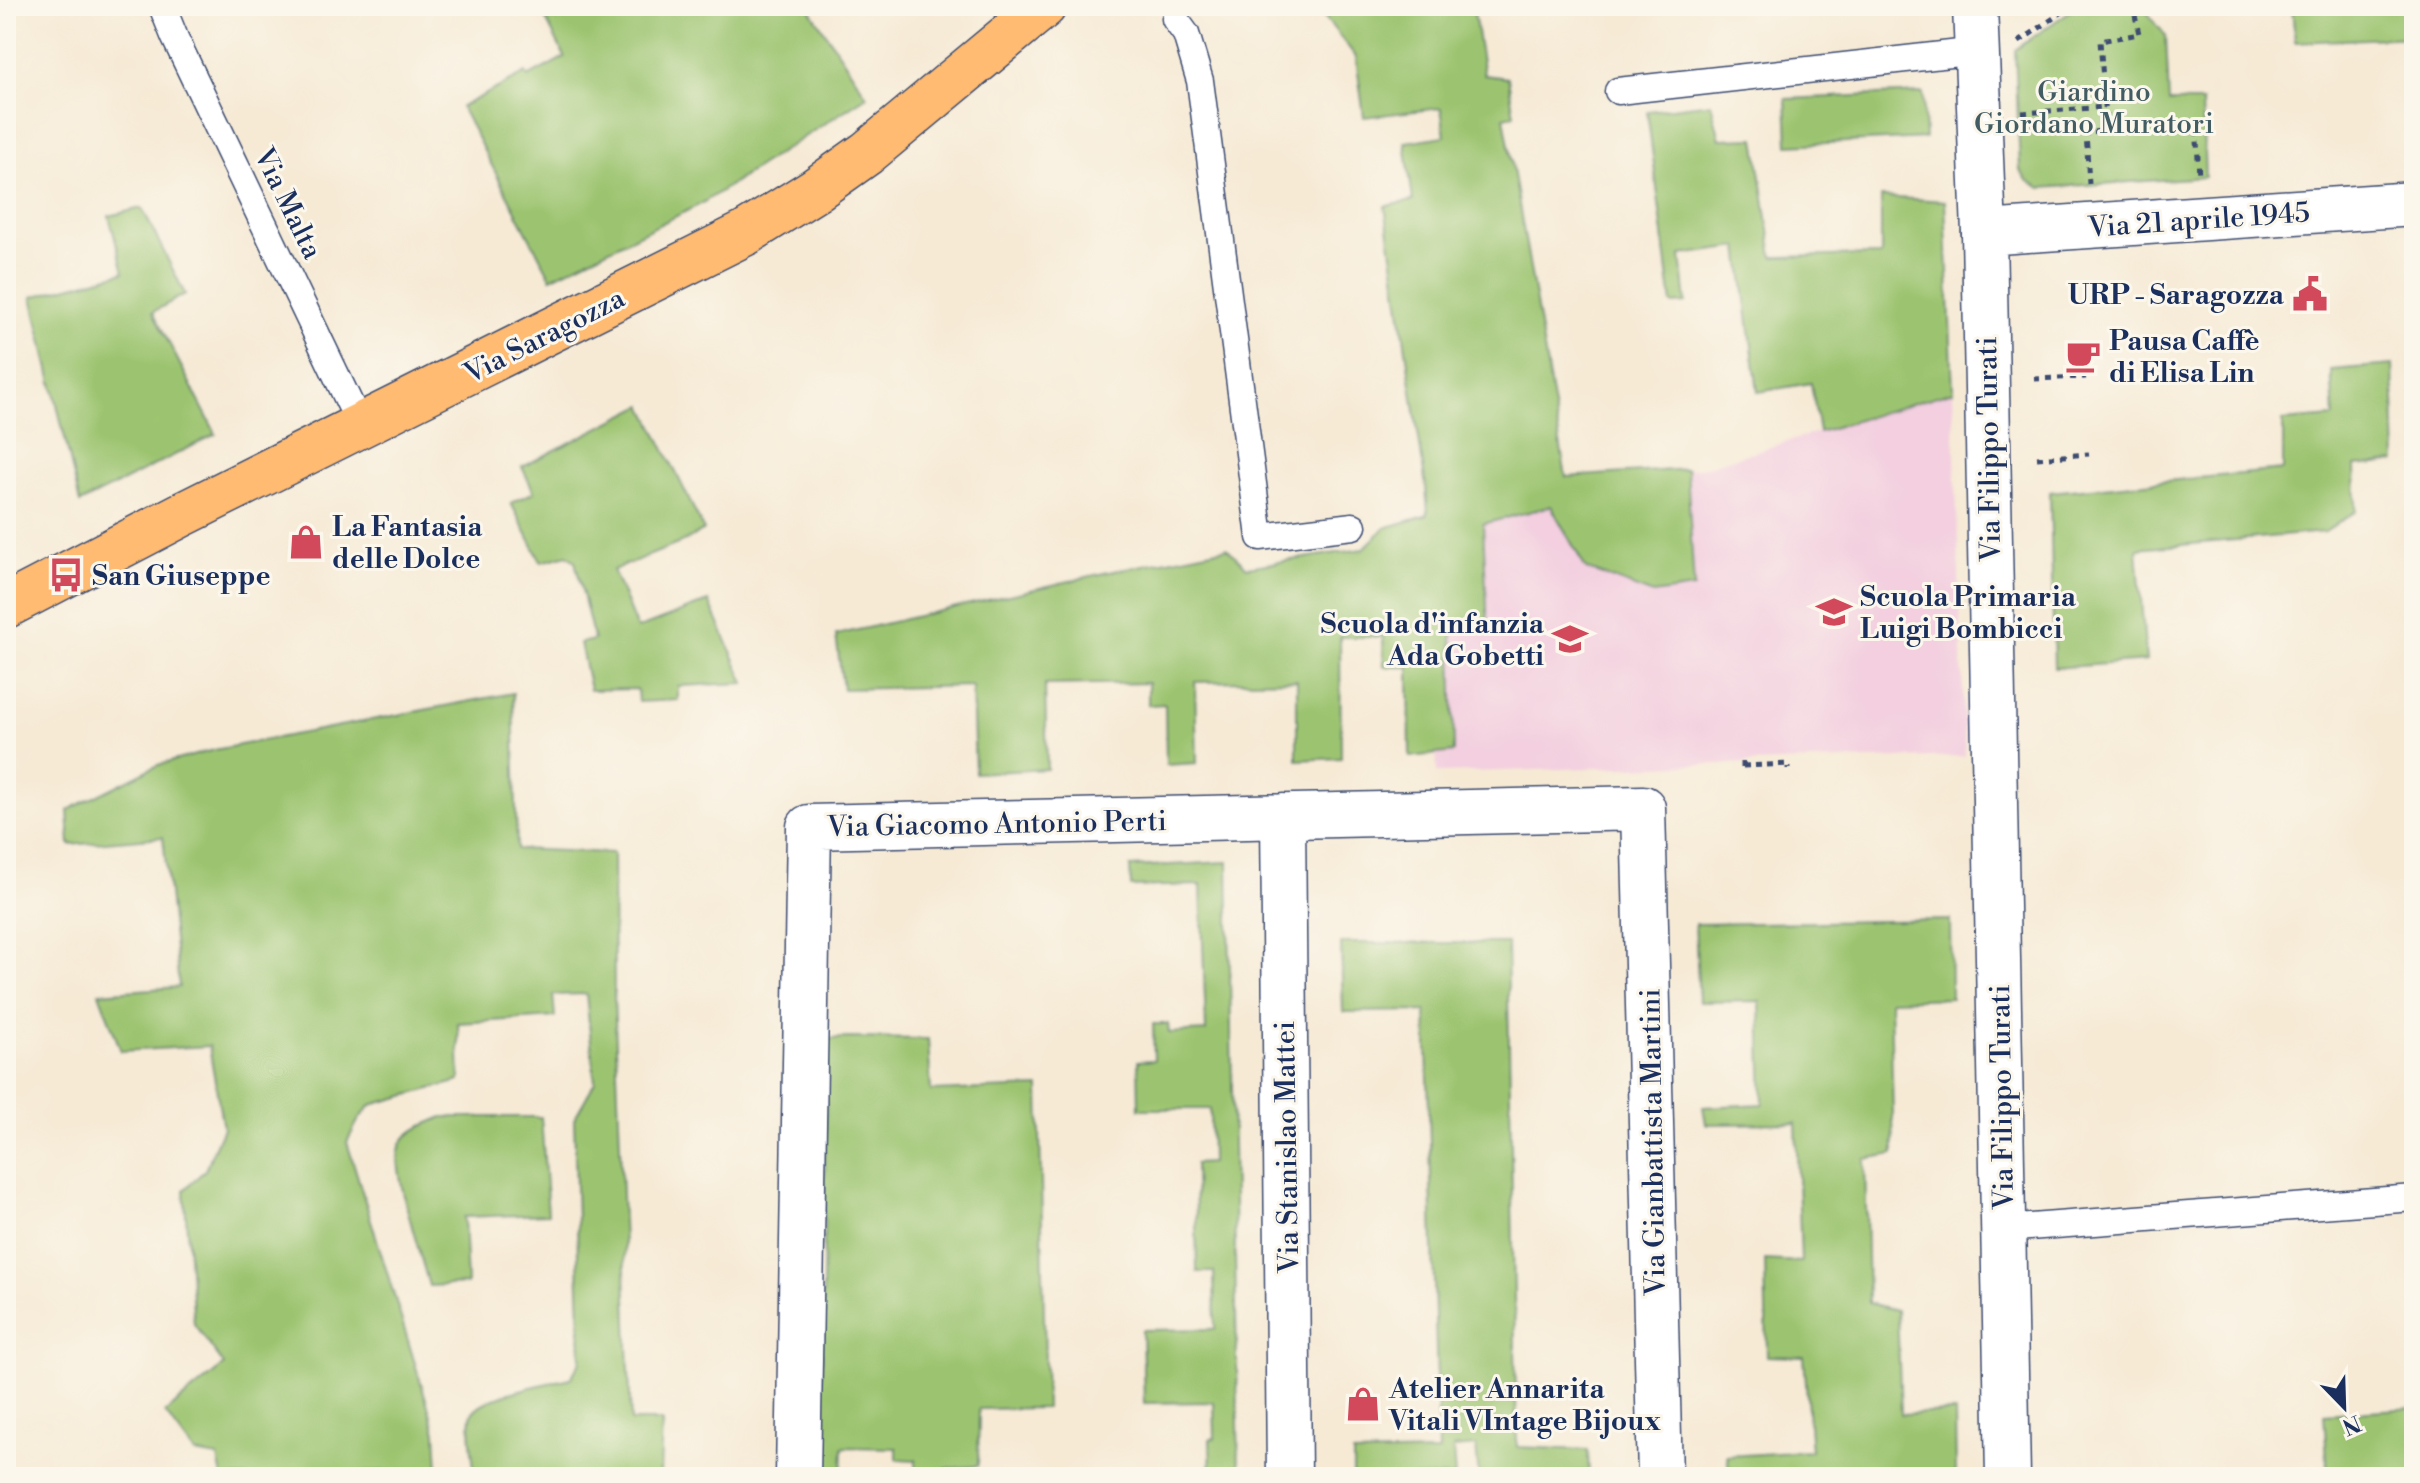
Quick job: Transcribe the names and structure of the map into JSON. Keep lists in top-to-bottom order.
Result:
{
  "streets": {
    "main road": ["Via Saragozza"],
    "street": [
      "Via 21 aprile 1945",
      "Via Filippo Turati",
      "Via Giacomo Antonio Perti",
      "Via Gianbattista Martini",
      "Via Stanislao Mattei"
    ],
    "lane": ["Via Malta"]
  },
  "crossings": [
    ["Via Malta", "Via Saragozza"],
    ["Via 21 aprile 1945", "Via Filippo Turati"],
    ["Via Giacomo Antonio Perti", "Via Gianbattista Martini"],
    ["Via Giacomo Antonio Perti", "Via Stanislao Mattei"]
  ],
  "parks": ["Giardino Giordano Muratori"],
  "places": {
    "public building": ["URP - Saragozza"],
    "cafe": ["Pausa Caffè di Elisa Lin"],
    "shop": ["La Fantasia delle Dolce", "Atelier Annarita Vitali VIntage Bijoux"],
    "bus stop": ["San Giuseppe"],
    "school or university": ["Scuola Primaria Luigi Bombicci", "Scuola d'infanzia Ada Gobetti"]
  },
  "north": "bottom right"
}
